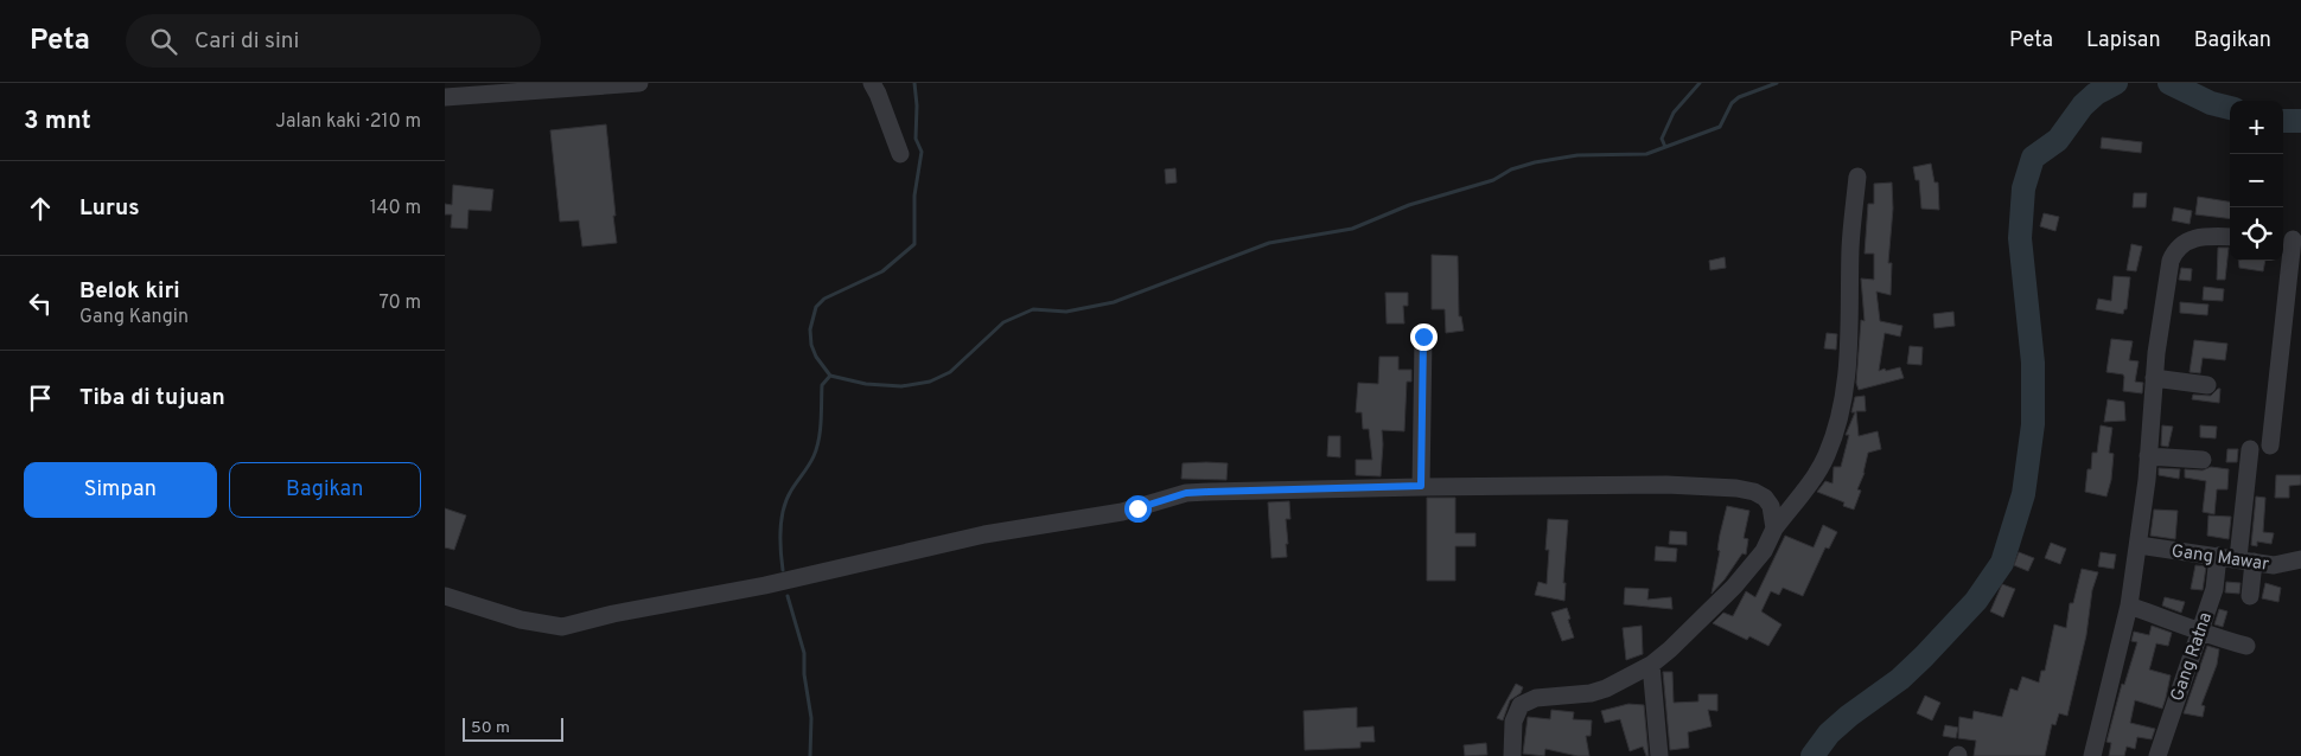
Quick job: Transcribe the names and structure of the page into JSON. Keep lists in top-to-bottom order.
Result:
{
  "streets": {
    "street": ["Gang Mawar", "Gang Ratna"]
  },
  "crossings": [
    ["Gang Mawar", "Gang Ratna"]
  ],
  "scale_bar": "50 m",
  "page": {
    "header": "Peta",
    "search": "Cari di sini",
    "nav": ["Peta", "Lapisan", "Bagikan"],
    "heading": ["3 mnt", "Jalan kaki · 210 m"],
    "map_buttons": ["+", "−"],
    "list": [
      ["Lurus", "140 m"],
      ["Belok kiri", "Gang Kangin", "70 m"],
      "Tiba di tujuan"
    ],
    "buttons": ["Simpan", "Bagikan"],
    "scale": "50 m"
  }
}
